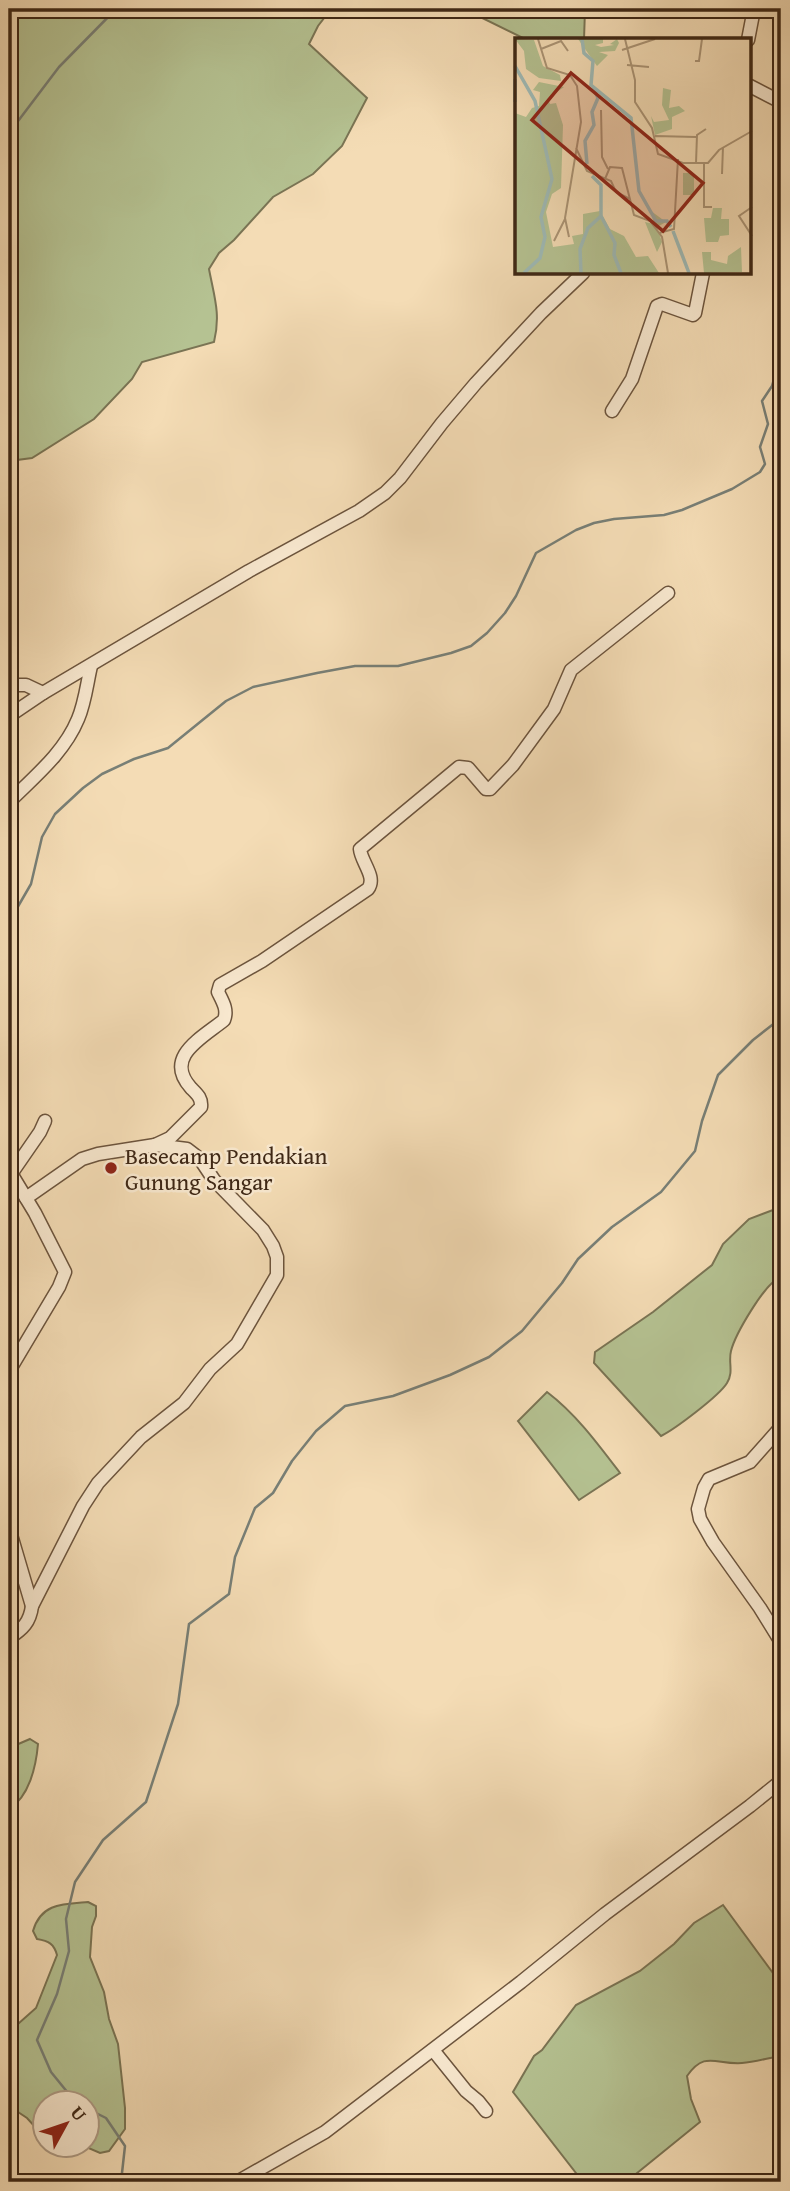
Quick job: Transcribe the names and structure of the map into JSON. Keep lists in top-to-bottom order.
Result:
{
  "places": ["Basecamp Pendakian Gunung Sangar"],
  "north": "top right"
}
